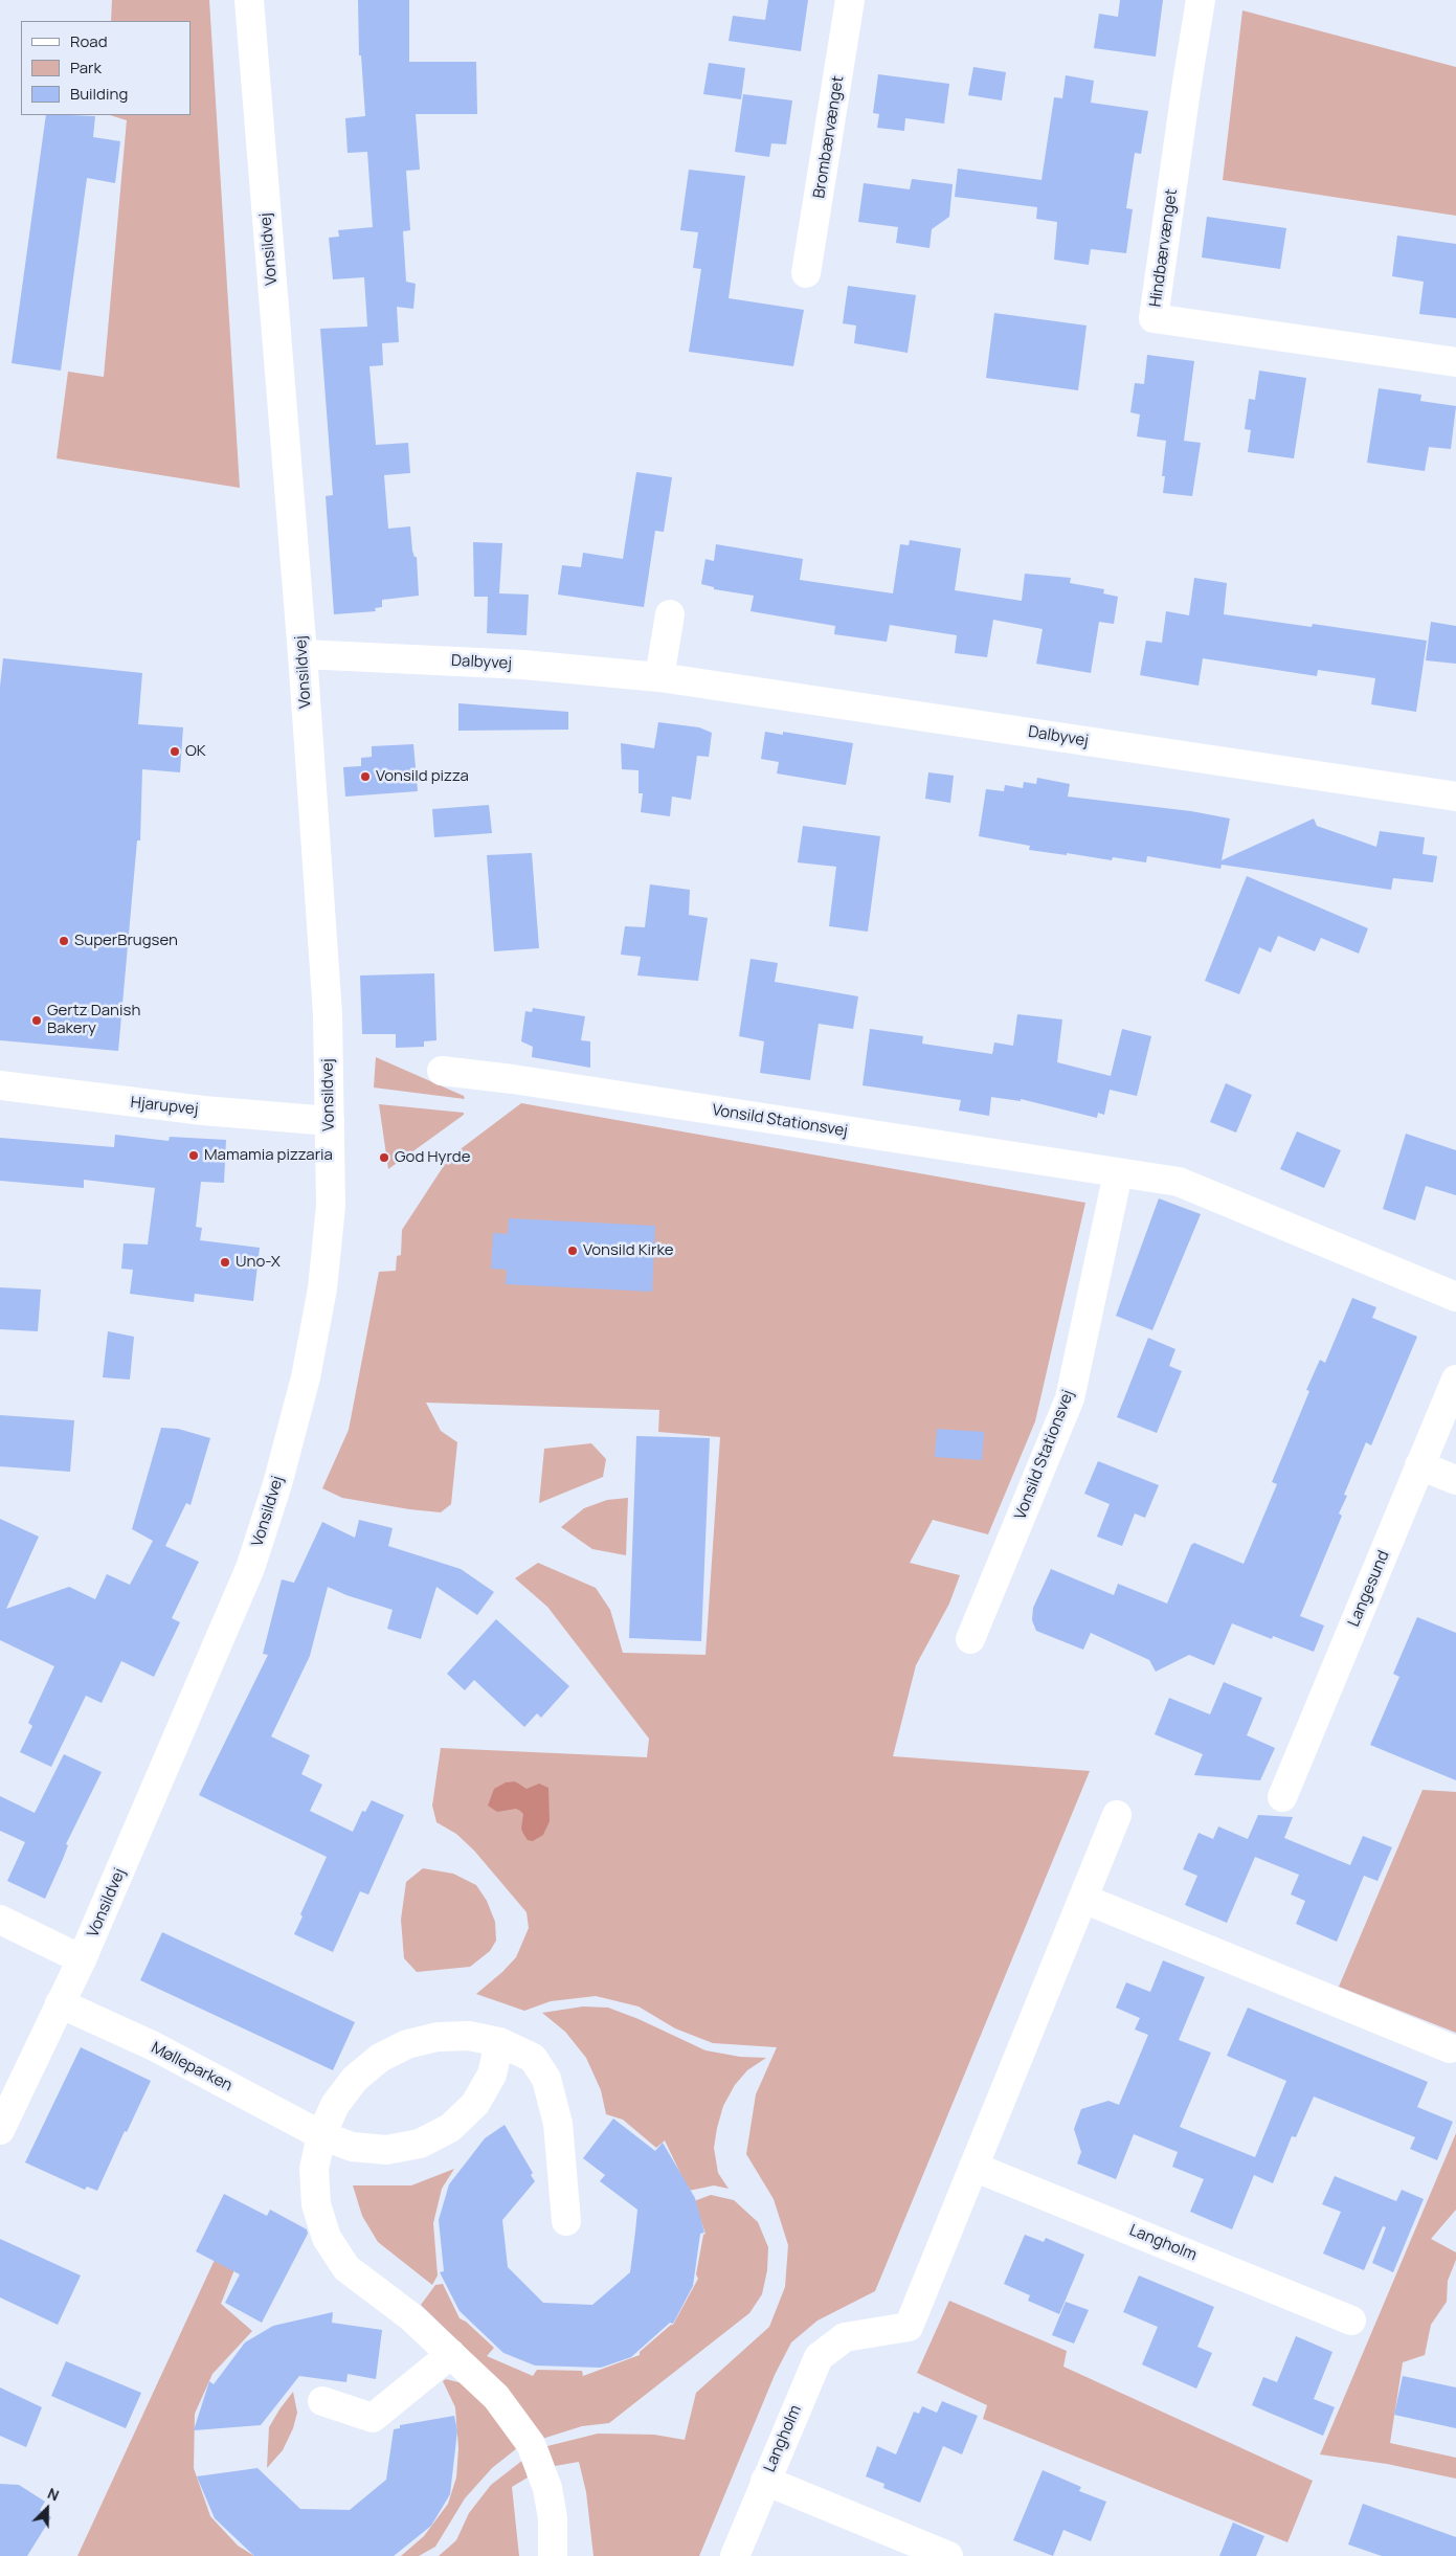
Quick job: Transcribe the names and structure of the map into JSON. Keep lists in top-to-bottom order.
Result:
{
  "streets": {
    "street": [
      "Brombærvænget",
      "Hindbærvænget",
      "Vonsildvej",
      "Dalbyvej",
      "Hjarupvej",
      "Vonsild Stationsvej",
      "Langesund",
      "Mølleparken",
      "Langholm"
    ]
  },
  "crossings": [
    ["Vonsildvej", "Dalbyvej"],
    ["Vonsildvej", "Hjarupvej"],
    ["Vonsildvej", "Mølleparken"]
  ],
  "places": [
    "OK",
    "Vonsild pizza",
    "SuperBrugsen",
    "Gertz Danish Bakery",
    "Mamamia pizzaria",
    "God Hyrde",
    "Vonsild Kirke",
    "Uno-X"
  ],
  "legend": ["Road", "Park", "Building"],
  "north": "top right"
}
